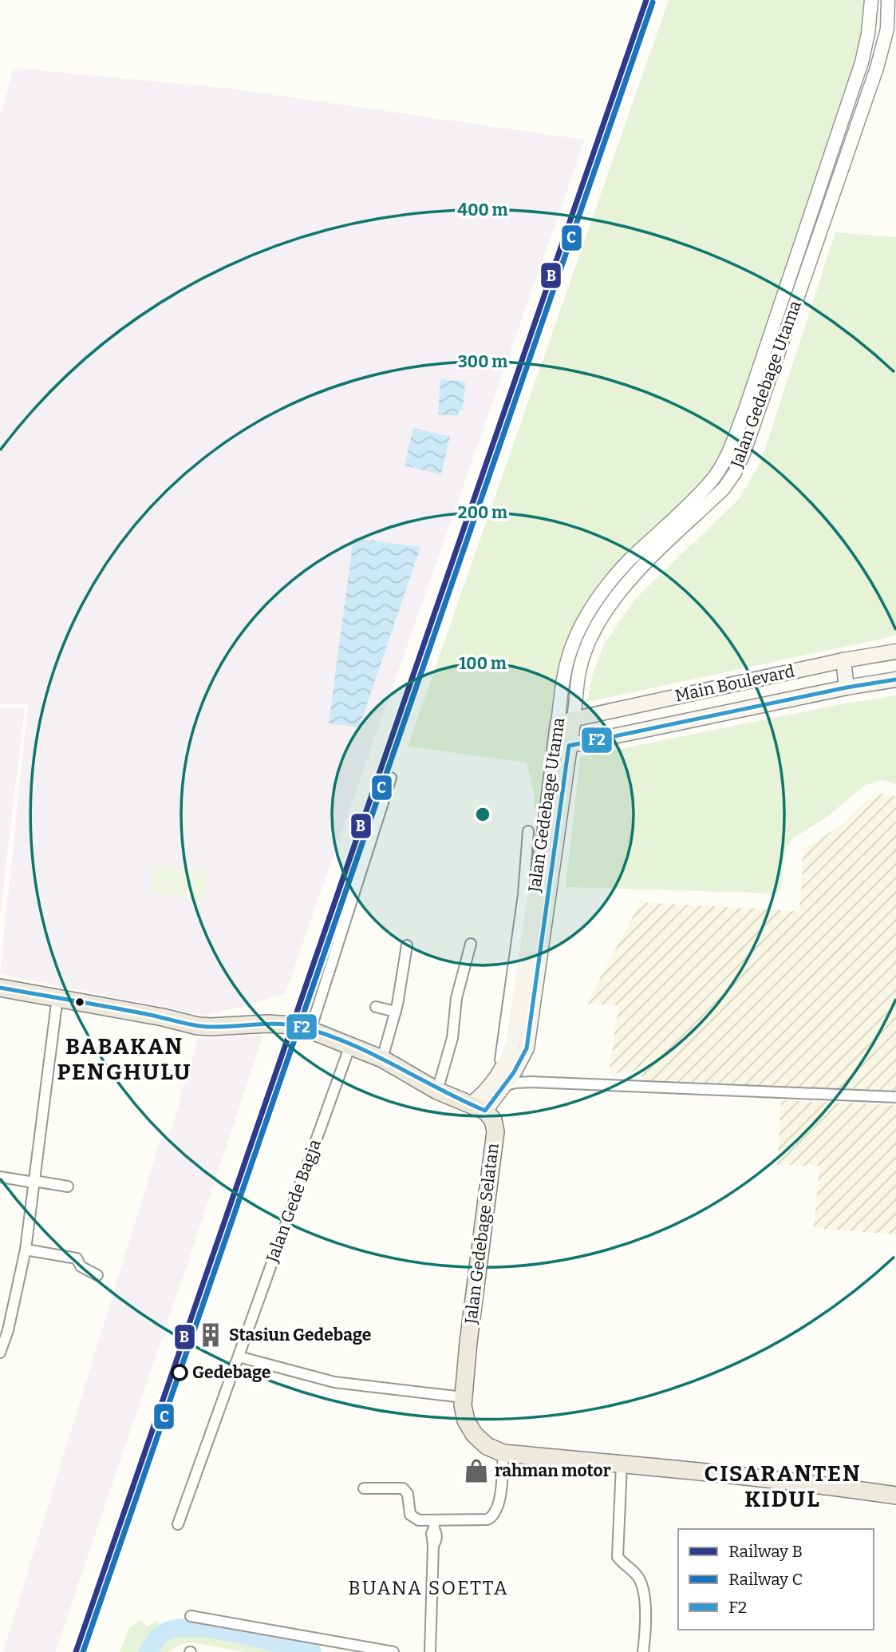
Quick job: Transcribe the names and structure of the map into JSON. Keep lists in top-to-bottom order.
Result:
{
  "streets": {
    "main road": ["Jalan Gedebage Utama", "Main Boulevard", "Jalan Gedebage Selatan"],
    "street": ["Jalan Gede Bagja"]
  },
  "crossings": [
    ["Jalan Gedebage Utama", "Main Boulevard"],
    ["Jalan Gedebage Utama", "Jalan Gedebage Selatan"]
  ],
  "districts": ["BABAKAN PENGHULU", "CISARANTEN KIDUL", "BUANA SOETTA"],
  "places": {
    "building": ["Stasiun Gedebage"],
    "other": ["Gedebage"],
    "shop": ["rahman motor"]
  },
  "lines": ["rail line B", "rail line C", "transit line F2"],
  "legend": ["Railway B", "Railway C", "F2"],
  "rings": [
    "400 m",
    "300 m",
    "200 m",
    "100 m"
  ]
}
